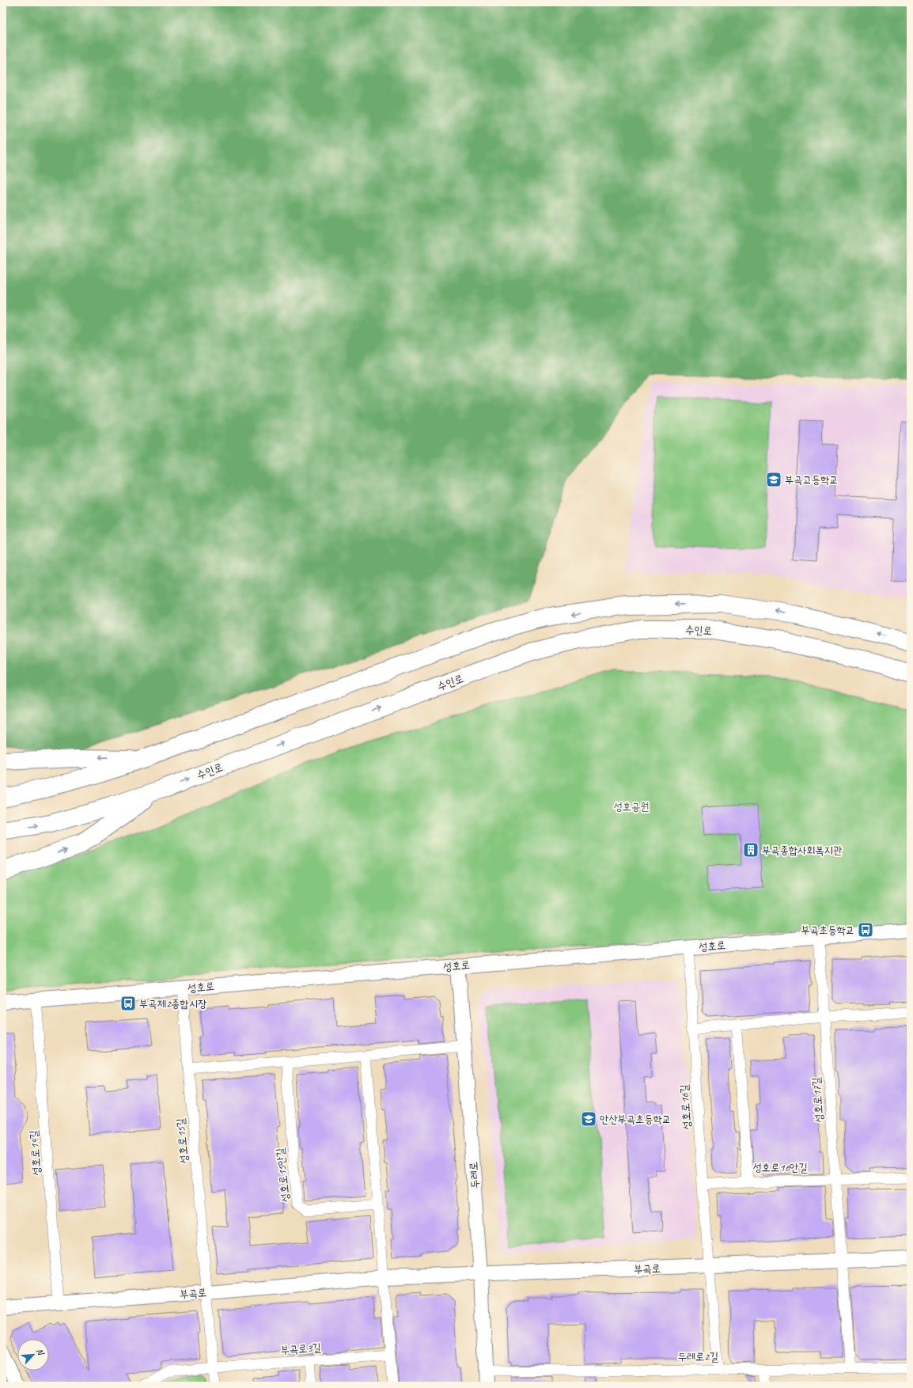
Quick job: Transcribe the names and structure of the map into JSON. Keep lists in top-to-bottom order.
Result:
{
  "streets": {
    "highway": ["수인로"],
    "street": [
      "성호로",
      "성호로17길",
      "성호로16길",
      "성호로15길",
      "성호로14길",
      "성호로16안길",
      "성호로15안길",
      "두레로",
      "부곡로",
      "부곡로3길",
      "두레로2길"
    ]
  },
  "crossings": [
    ["성호로", "성호로17길"],
    ["성호로", "성호로16길"],
    ["성호로", "성호로15길"],
    ["성호로", "성호로14길"],
    ["성호로", "두레로"],
    ["성호로17길", "성호로16안길"],
    ["성호로17길", "부곡로"],
    ["성호로17길", "두레로2길"],
    ["성호로16길", "부곡로"],
    ["성호로16길", "두레로2길"],
    ["성호로15길", "부곡로"],
    ["성호로14길", "부곡로"],
    ["두레로", "부곡로"],
    ["두레로", "두레로2길"]
  ],
  "parks": ["성호공원"],
  "places": {
    "school or university": ["부곡고등학교", "안산부곡초등학교"],
    "building": ["부곡종합사회복지관"],
    "bus stop": ["부곡초등학교", "부곡제2종합시장"]
  },
  "north": "top right"
}
